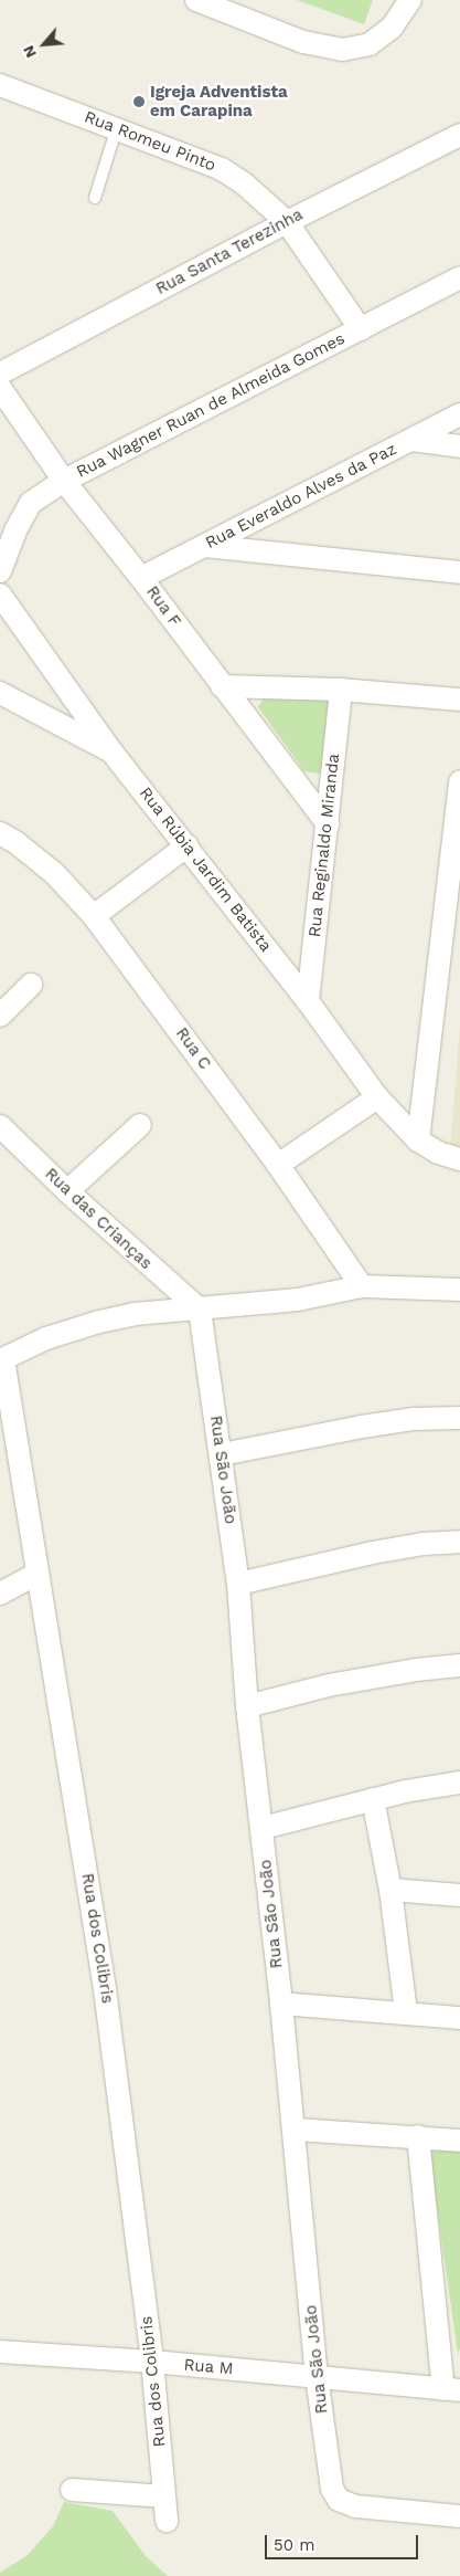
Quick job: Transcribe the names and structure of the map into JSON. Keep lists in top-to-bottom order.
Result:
{
  "streets": {
    "street": [
      "Rua Romeu Pinto",
      "Rua Santa Terezinha",
      "Rua Wagner Ruan de Almeida Gomes",
      "Rua Everaldo Alves da Paz",
      "Rua F",
      "Rua Reginaldo Miranda",
      "Rua Rúbia Jardim Batista",
      "Rua C",
      "Rua das Crianças",
      "Rua São João",
      "Rua dos Colibris",
      "Rua M"
    ]
  },
  "crossings": [
    ["Rua Romeu Pinto", "Rua Santa Terezinha"],
    ["Rua Romeu Pinto", "Rua Wagner Ruan de Almeida Gomes"],
    ["Rua Wagner Ruan de Almeida Gomes", "Rua F"],
    ["Rua Everaldo Alves da Paz", "Rua F"],
    ["Rua F", "Rua Reginaldo Miranda"],
    ["Rua Reginaldo Miranda", "Rua Rúbia Jardim Batista"],
    ["Rua das Crianças", "Rua São João"],
    ["Rua São João", "Rua M"],
    ["Rua dos Colibris", "Rua M"]
  ],
  "places": ["Igreja Adventista em Carapina"],
  "scale_bar": "50 m",
  "north": "bottom left"
}
